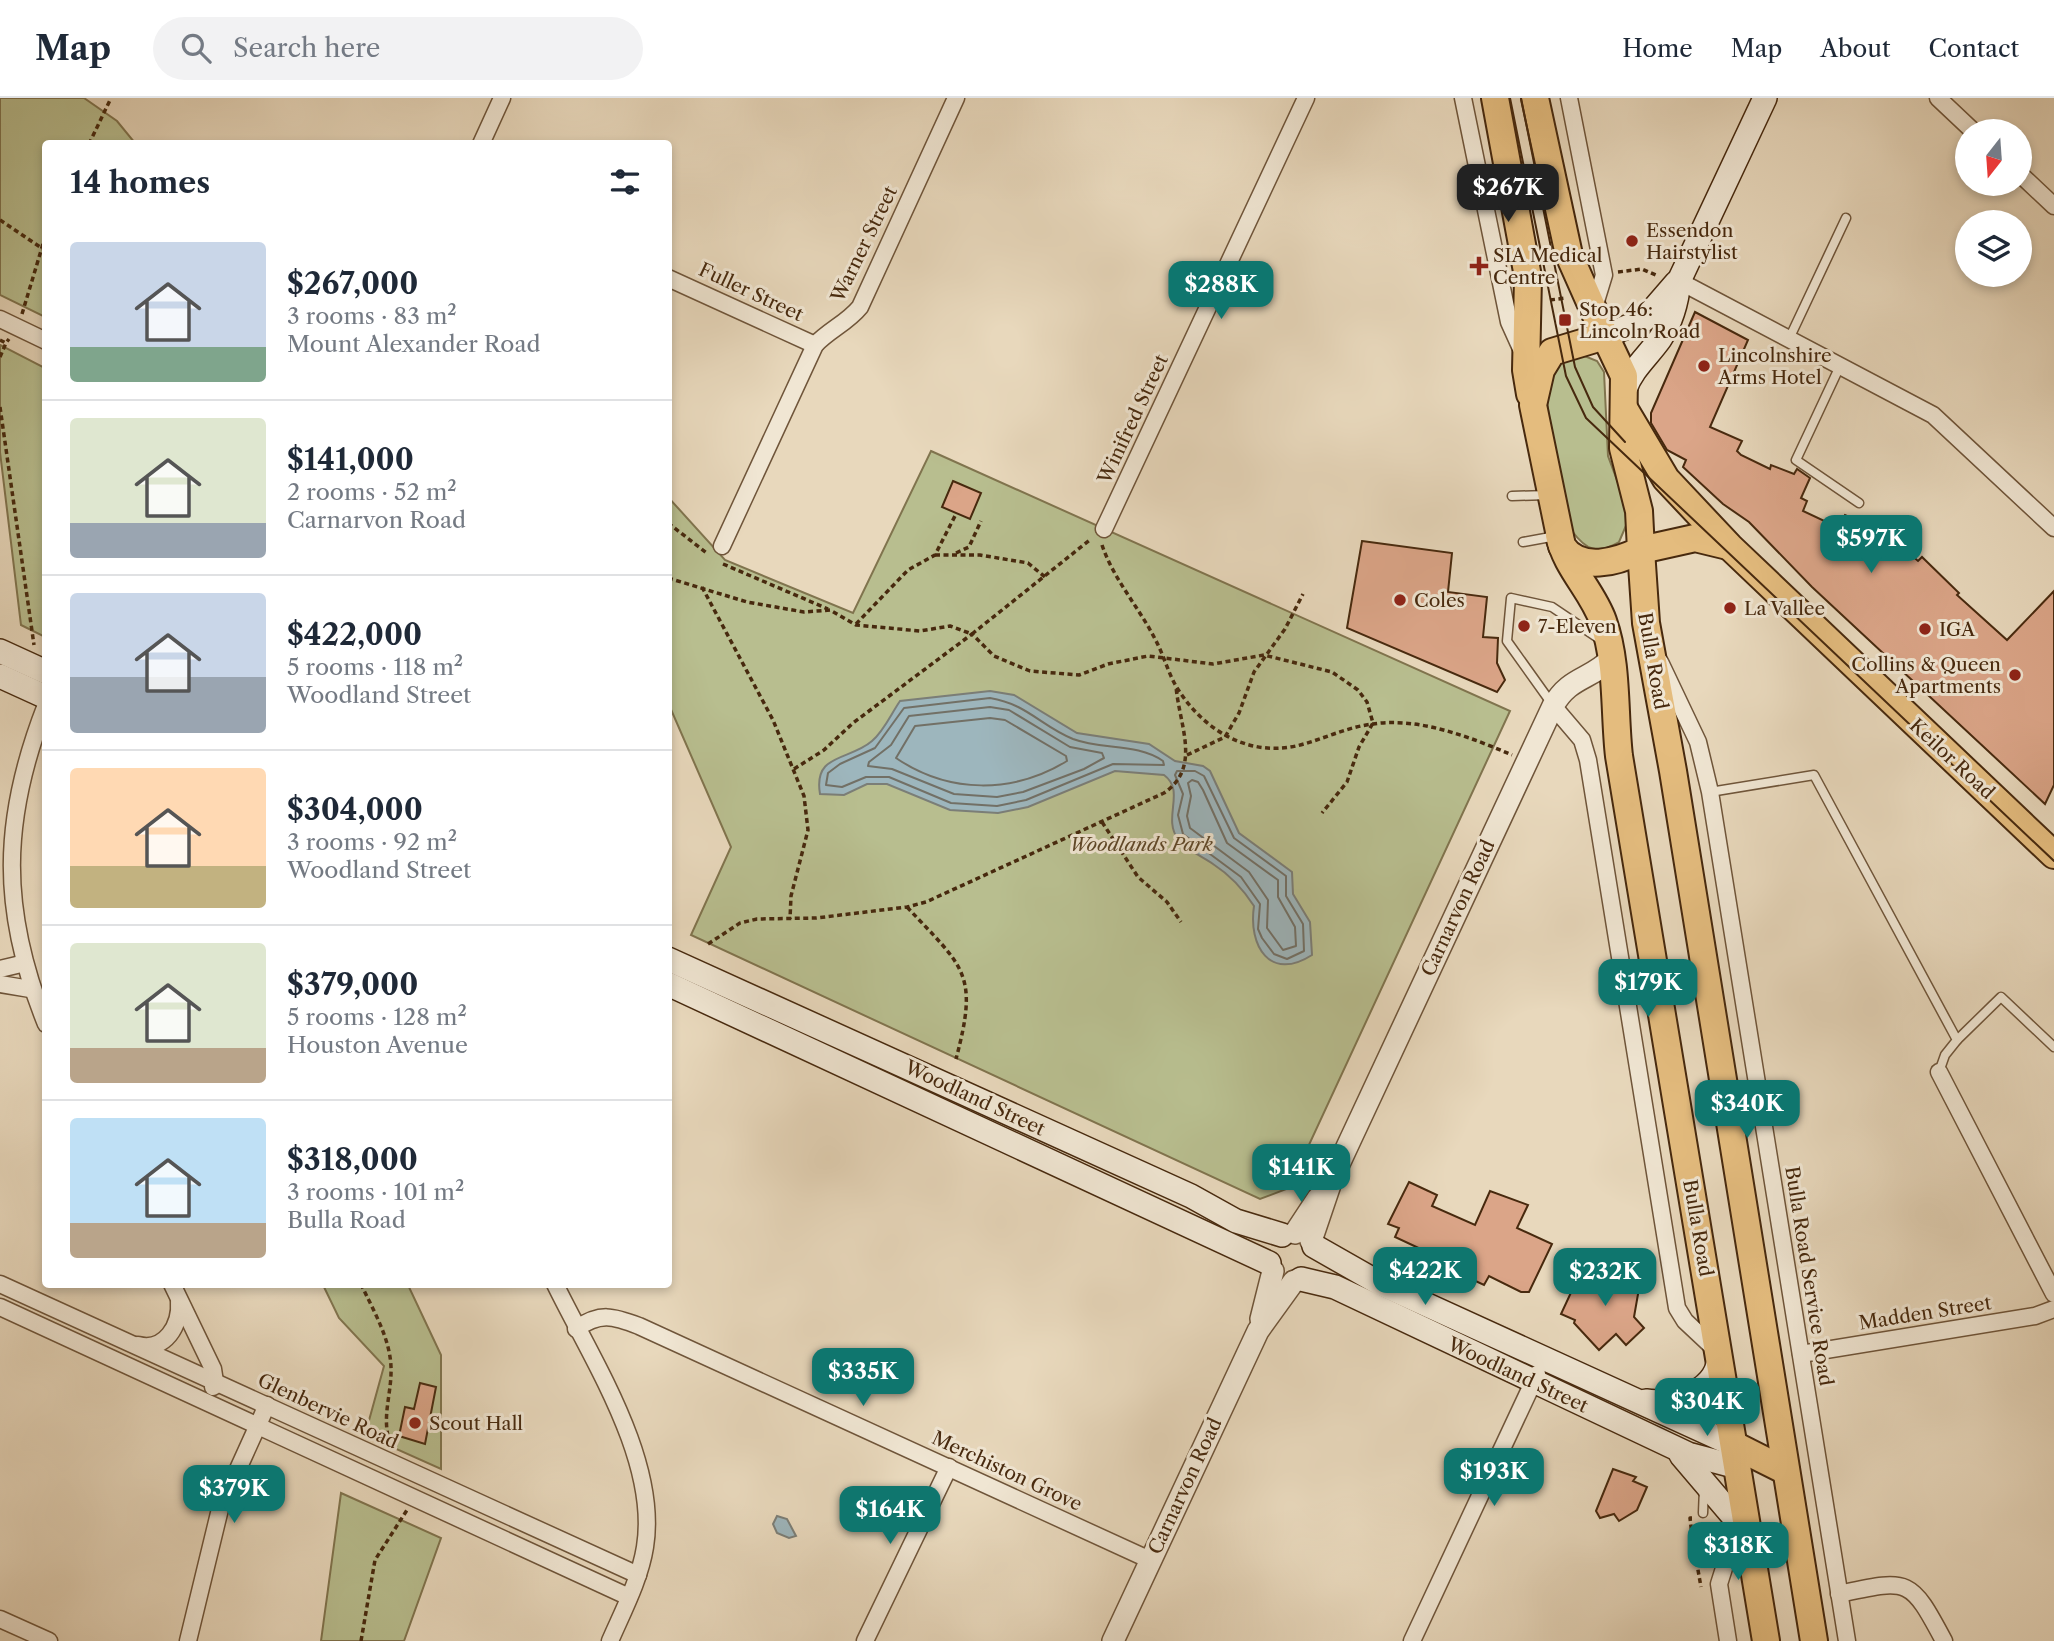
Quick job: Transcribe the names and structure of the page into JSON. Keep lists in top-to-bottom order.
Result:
{
  "streets": {
    "main road": ["Bulla Road", "Keilor Road", "Woodland Street"],
    "street": [
      "Warner Street",
      "Fuller Street",
      "Winifred Street",
      "Carnarvon Road",
      "Bulla Road Service Road",
      "Madden Street",
      "Glenbervie Road",
      "Merchiston Grove"
    ]
  },
  "crossings": [
    ["Warner Street", "Fuller Street"],
    ["Bulla Road", "Keilor Road"],
    ["Bulla Road", "Carnarvon Road"],
    ["Bulla Road", "Woodland Street"],
    ["Bulla Road", "Bulla Road Service Road"],
    ["Carnarvon Road", "Woodland Street"],
    ["Carnarvon Road", "Merchiston Grove"],
    ["Bulla Road Service Road", "Madden Street"]
  ],
  "parks": ["Woodlands Park"],
  "places": {
    "other": [
      "Essendon Hairstylist",
      "Lincolnshire Arms Hotel",
      "Coles",
      "La Vallee",
      "7-Eleven",
      "IGA",
      "Collins & Queen Apartments",
      "Scout Hall"
    ],
    "health": ["SIA Medical Centre"],
    "transit": ["Stop 46: Lincoln Road"]
  },
  "north": "bottom",
  "page": {
    "header": "Map",
    "search": "Search here",
    "nav": [
      "Home",
      "Map",
      "About",
      "Contact"
    ],
    "heading": "14 homes",
    "price": [
      "$267K",
      "$288K",
      "$597K",
      "$179K",
      "$340K",
      "$141K",
      "$422K",
      "$232K",
      "$335K",
      "$304K",
      "$193K",
      "$379K",
      "$164K",
      "$318K"
    ],
    "list": [
      {
        "name": "$267,000",
        "note": "3 rooms · 83 m² · Mount Alexander Road"
      },
      {
        "name": "$141,000",
        "note": "2 rooms · 52 m² · Carnarvon Road"
      },
      {
        "name": "$422,000",
        "note": "5 rooms · 118 m² · Woodland Street"
      },
      {
        "name": "$304,000",
        "note": "3 rooms · 92 m² · Woodland Street"
      },
      {
        "name": "$379,000",
        "note": "5 rooms · 128 m² · Houston Avenue"
      },
      {
        "name": "$318,000",
        "note": "3 rooms · 101 m² · Bulla Road"
      }
    ]
  }
}
